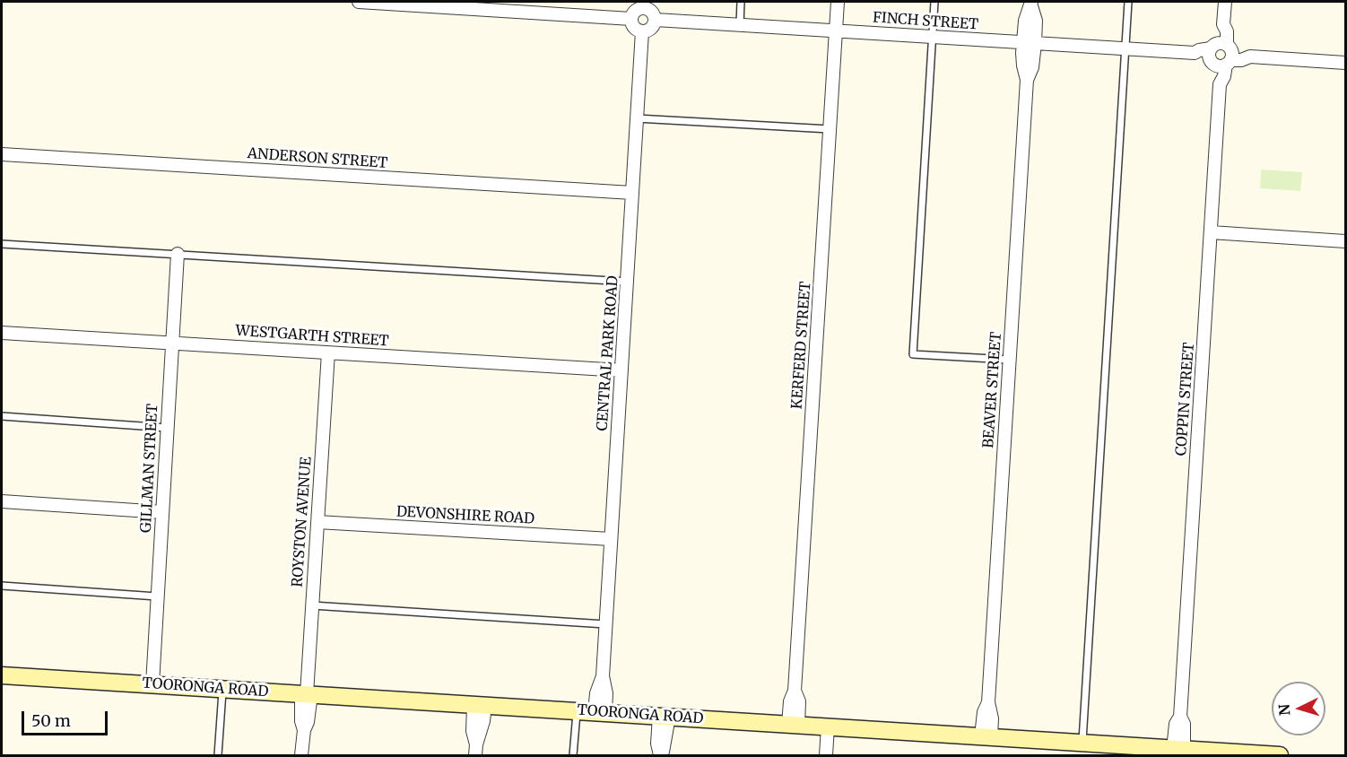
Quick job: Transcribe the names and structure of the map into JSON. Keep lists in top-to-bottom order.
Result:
{
  "streets": {
    "main road": ["TOORONGA ROAD"],
    "street": [
      "FINCH STREET",
      "ANDERSON STREET",
      "WESTGARTH STREET",
      "KERFERD STREET",
      "CENTRAL PARK ROAD",
      "BEAVER STREET",
      "COPPIN STREET",
      "GILLMAN STREET",
      "DEVONSHIRE ROAD",
      "ROYSTON AVENUE"
    ]
  },
  "crossings": [
    ["FINCH STREET", "KERFERD STREET"],
    ["FINCH STREET", "CENTRAL PARK ROAD"],
    ["FINCH STREET", "BEAVER STREET"],
    ["FINCH STREET", "COPPIN STREET"],
    ["ANDERSON STREET", "CENTRAL PARK ROAD"],
    ["WESTGARTH STREET", "CENTRAL PARK ROAD"],
    ["WESTGARTH STREET", "GILLMAN STREET"],
    ["WESTGARTH STREET", "ROYSTON AVENUE"],
    ["KERFERD STREET", "TOORONGA ROAD"],
    ["CENTRAL PARK ROAD", "DEVONSHIRE ROAD"],
    ["CENTRAL PARK ROAD", "TOORONGA ROAD"],
    ["BEAVER STREET", "TOORONGA ROAD"],
    ["COPPIN STREET", "TOORONGA ROAD"],
    ["GILLMAN STREET", "TOORONGA ROAD"],
    ["DEVONSHIRE ROAD", "ROYSTON AVENUE"],
    ["ROYSTON AVENUE", "TOORONGA ROAD"]
  ],
  "scale_bar": "50 m",
  "north": "left"
}
